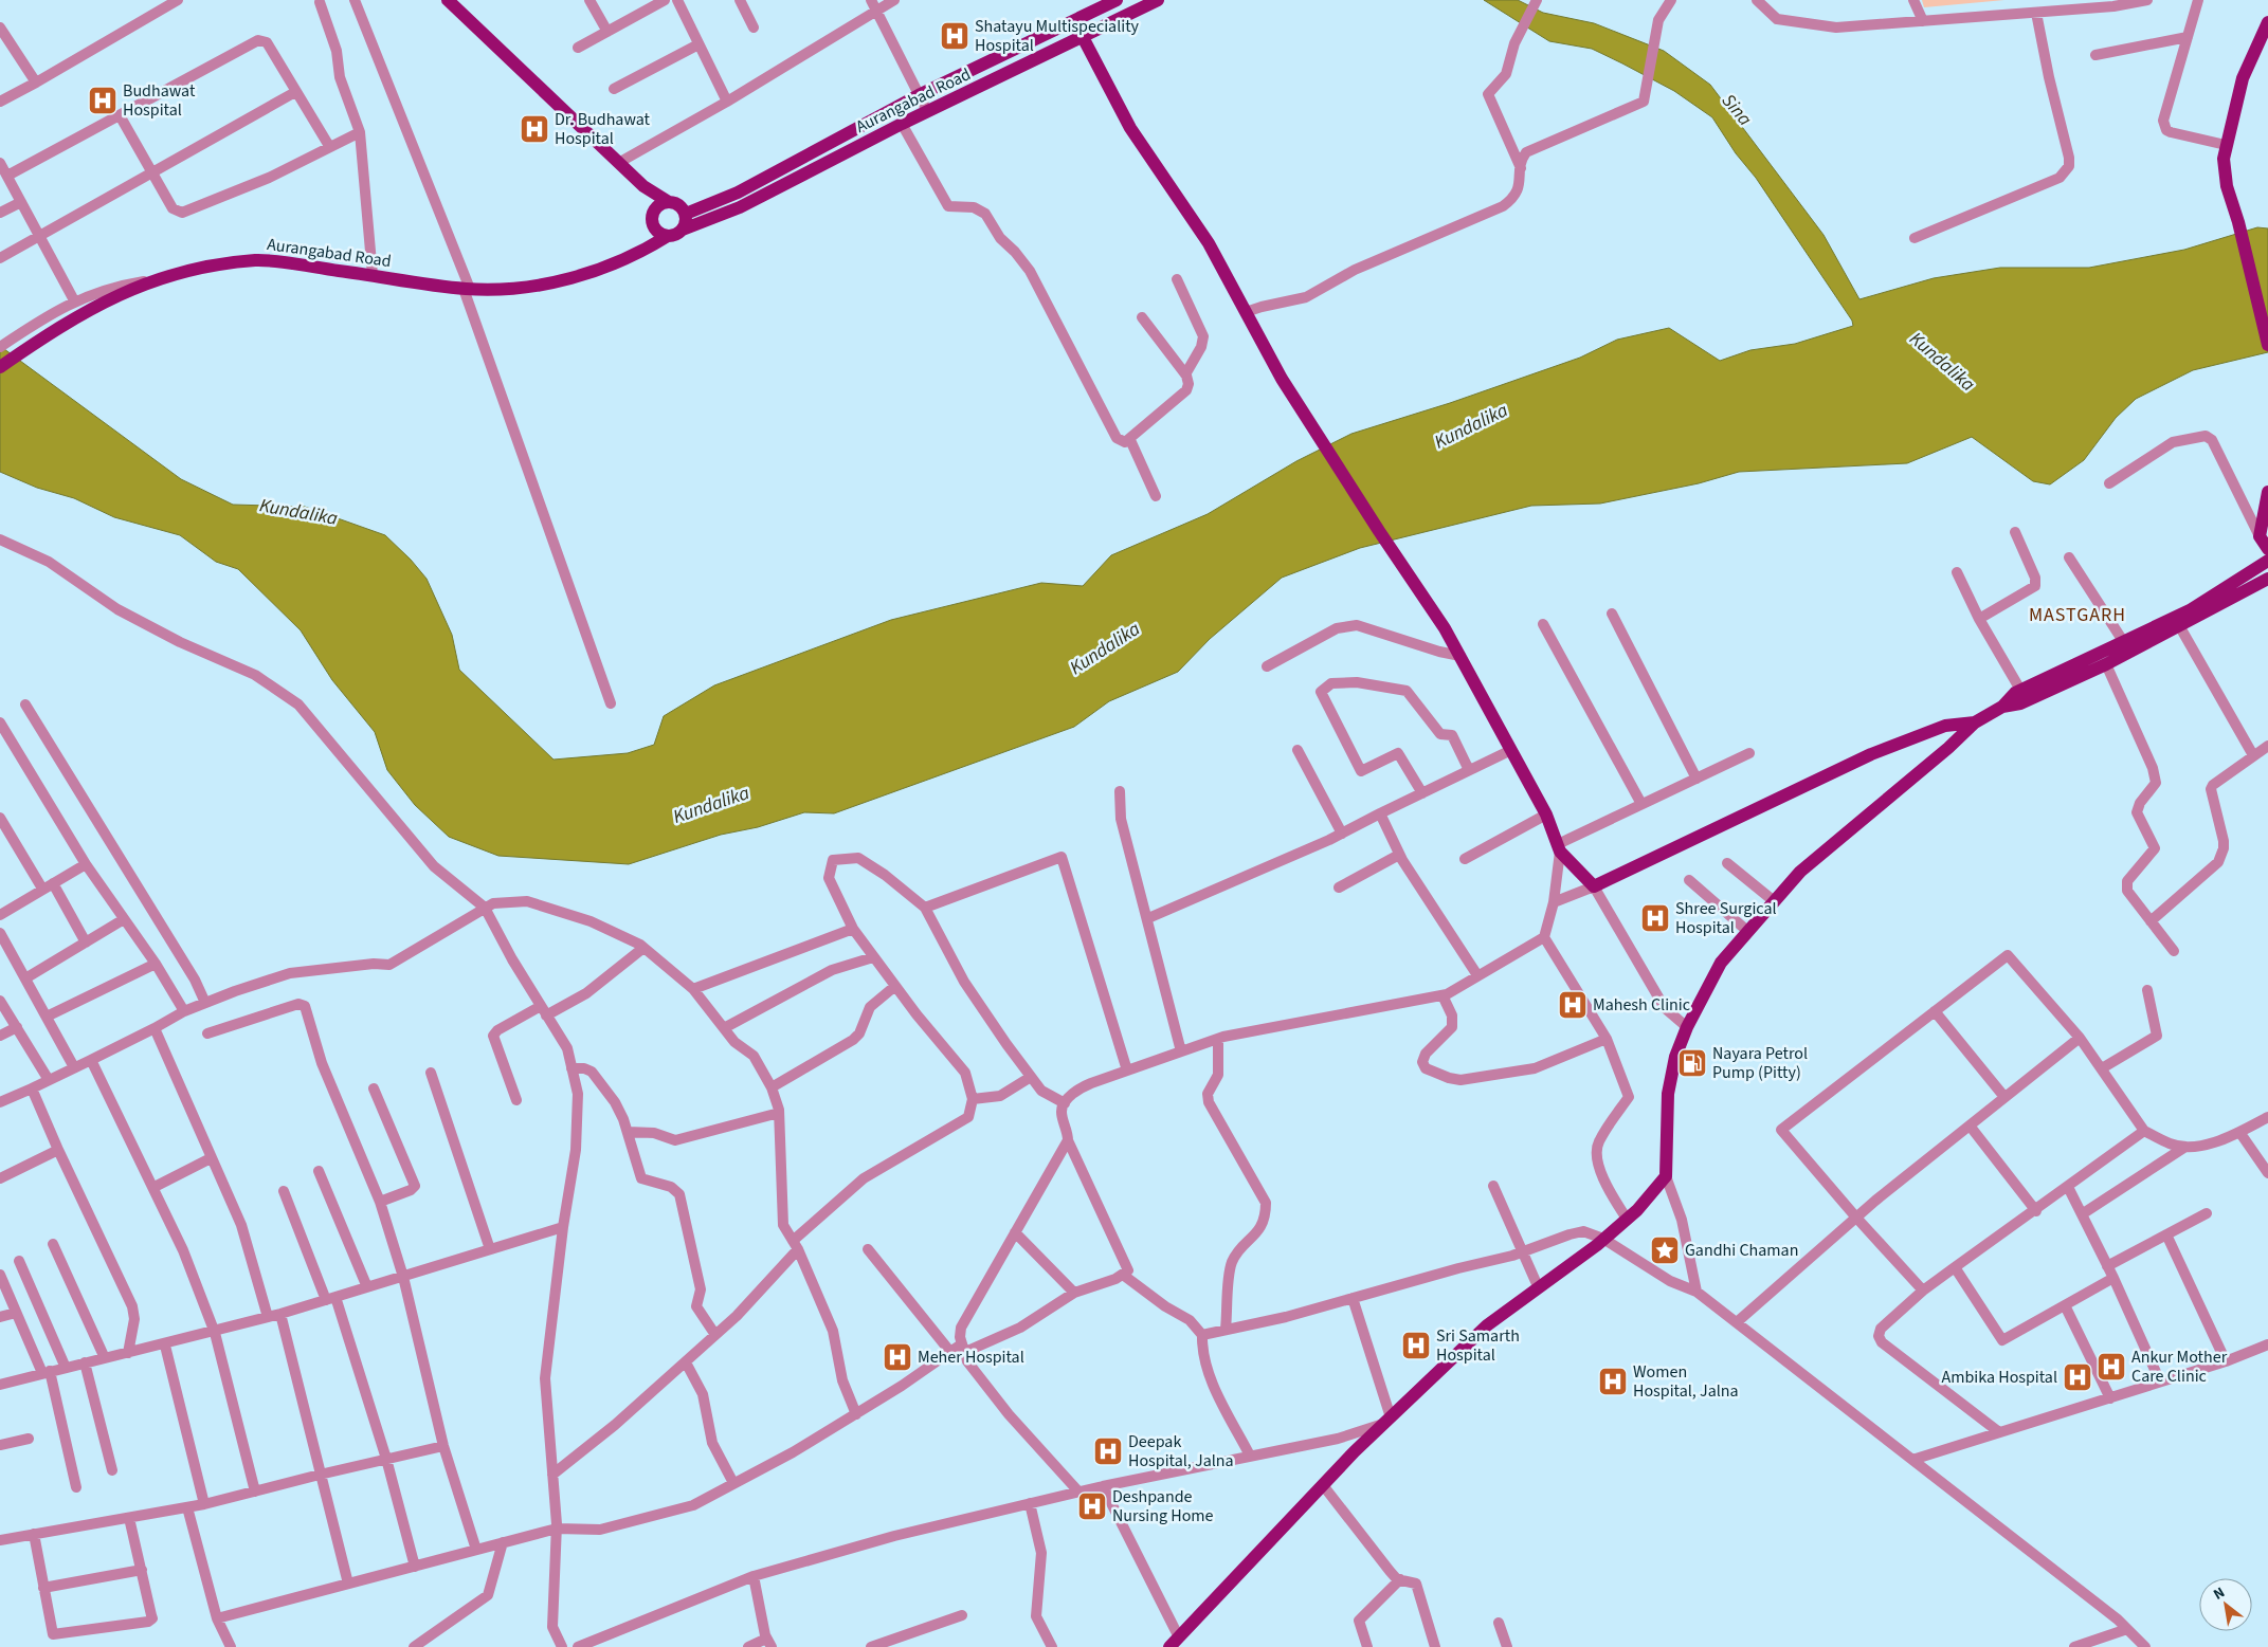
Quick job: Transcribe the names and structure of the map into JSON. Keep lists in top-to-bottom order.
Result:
{
  "streets": {
    "main road": ["Aurangabad Road"]
  },
  "districts": ["MASTGARH"],
  "water": ["Sina", "Kundalika"],
  "places": {
    "hospital": [
      "Shatayu Multispeciality Hospital",
      "Budhawat Hospital",
      "Dr. Budhawat Hospital",
      "Shree Surgical Hospital",
      "Mahesh Clinic",
      "Sri Samarth Hospital",
      "Meher Hospital",
      "Ankur Mother Care Clinic",
      "Ambika Hospital",
      "Women Hospital, Jalna",
      "Deepak Hospital, Jalna",
      "Deshpande Nursing Home"
    ],
    "fuel station": ["Nayara Petrol Pump (Pitty)"],
    "place": ["Gandhi Chaman"]
  },
  "north": "top left"
}
